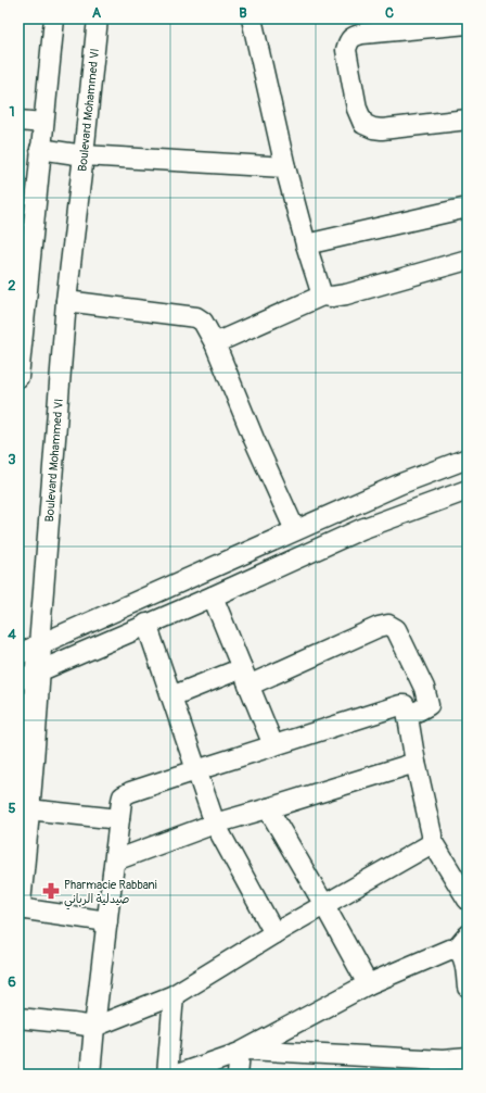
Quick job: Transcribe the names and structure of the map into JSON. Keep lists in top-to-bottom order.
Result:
{
  "streets": {
    "main road": ["Boulevard Mohammed VI"]
  },
  "places": {
    "pharmacy": ["Pharmacie Rabbani صيدلية الرباني"]
  },
  "grid": {
    "columns": ["A", "B", "C"],
    "rows": [
      "1",
      "2",
      "3",
      "4",
      "5",
      "6"
    ]
  }
}
